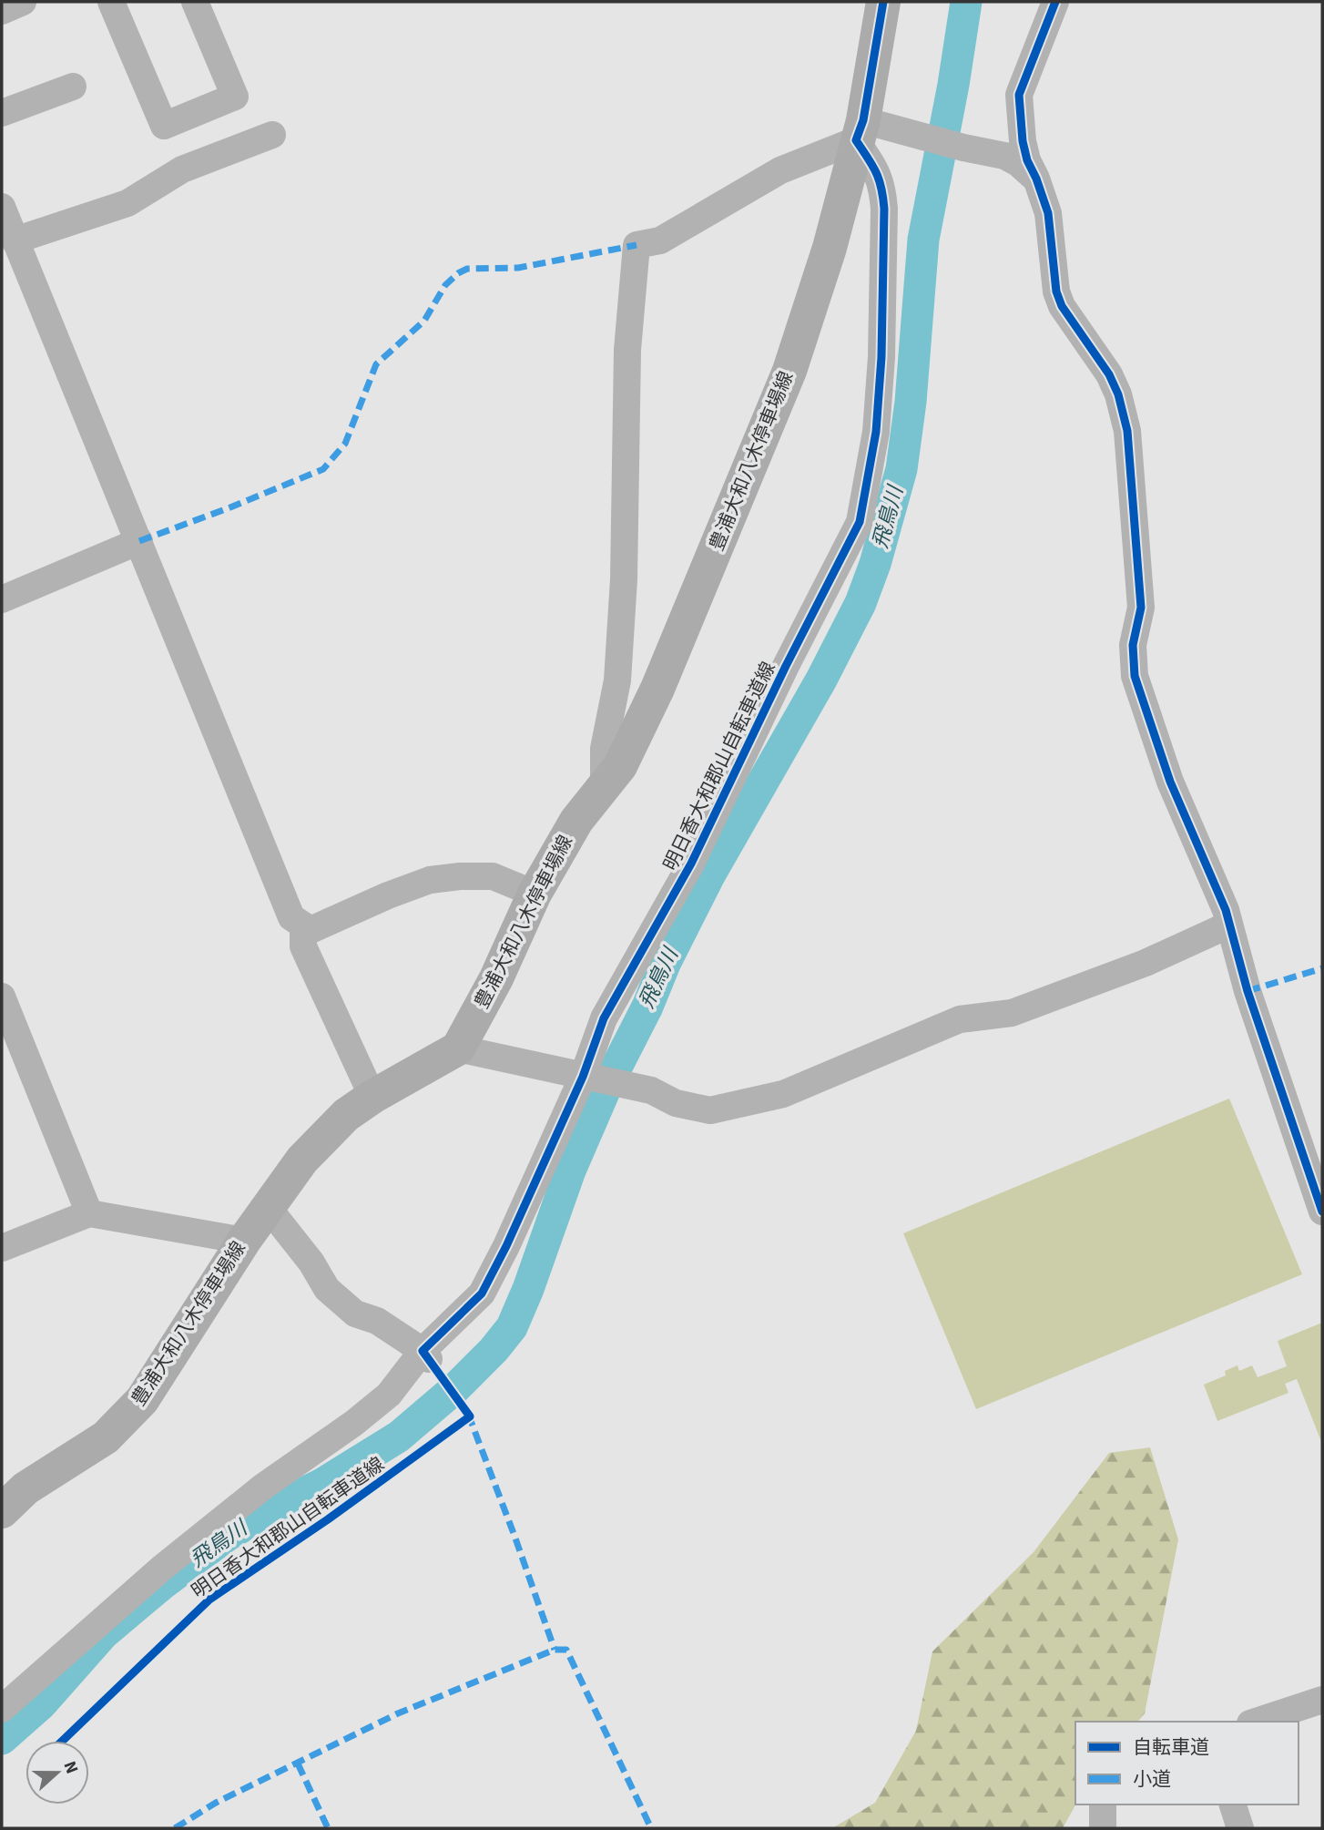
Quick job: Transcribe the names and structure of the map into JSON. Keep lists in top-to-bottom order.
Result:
{
  "streets": {
    "main road": ["豊浦大和八木停車場線"],
    "street": ["明日香大和郡山自転車道線"]
  },
  "crossings": [
    ["豊浦大和八木停車場線", "明日香大和郡山自転車道線"]
  ],
  "water": ["飛鳥川"],
  "legend": ["自転車道", "小道"],
  "north": "right"
}
